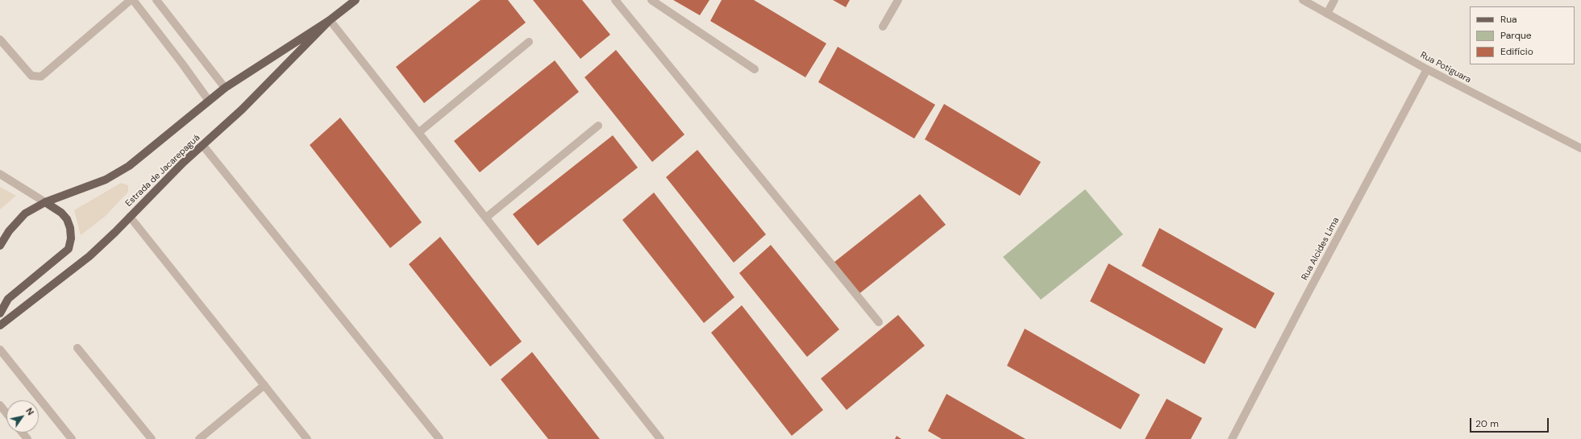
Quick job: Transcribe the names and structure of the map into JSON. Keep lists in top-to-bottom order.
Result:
{
  "streets": {
    "main road": ["Estrada de Jacarepaguá"],
    "street": ["Rua Potiguara", "Rua Alcides Lima"]
  },
  "crossings": [
    ["Rua Potiguara", "Rua Alcides Lima"]
  ],
  "legend": ["Rua", "Parque", "Edifício"],
  "scale_bar": "20 m",
  "north": "top right"
}
